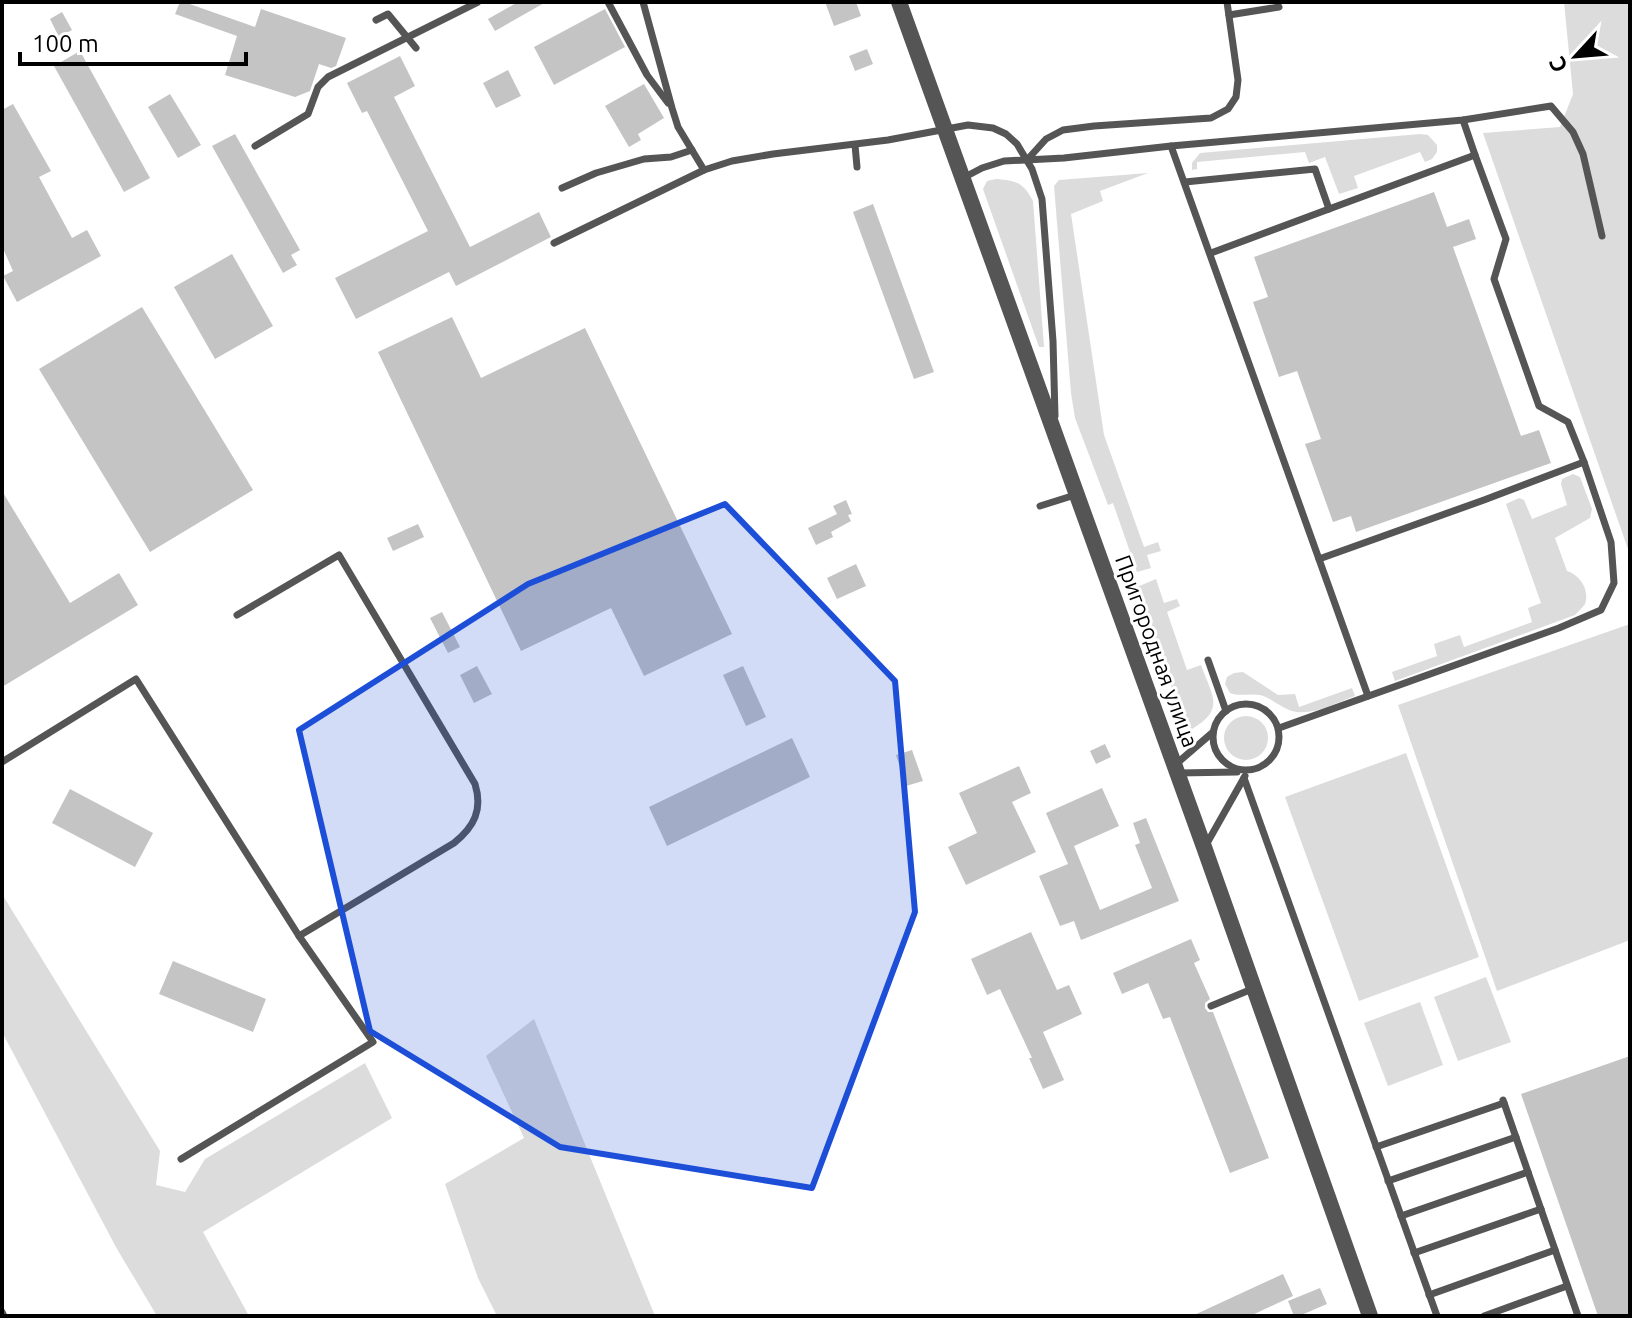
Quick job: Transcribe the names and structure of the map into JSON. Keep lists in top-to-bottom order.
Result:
{
  "streets": {
    "street": ["Пригородная улица"]
  },
  "scale_bar": "100 m",
  "north": "bottom left"
}
